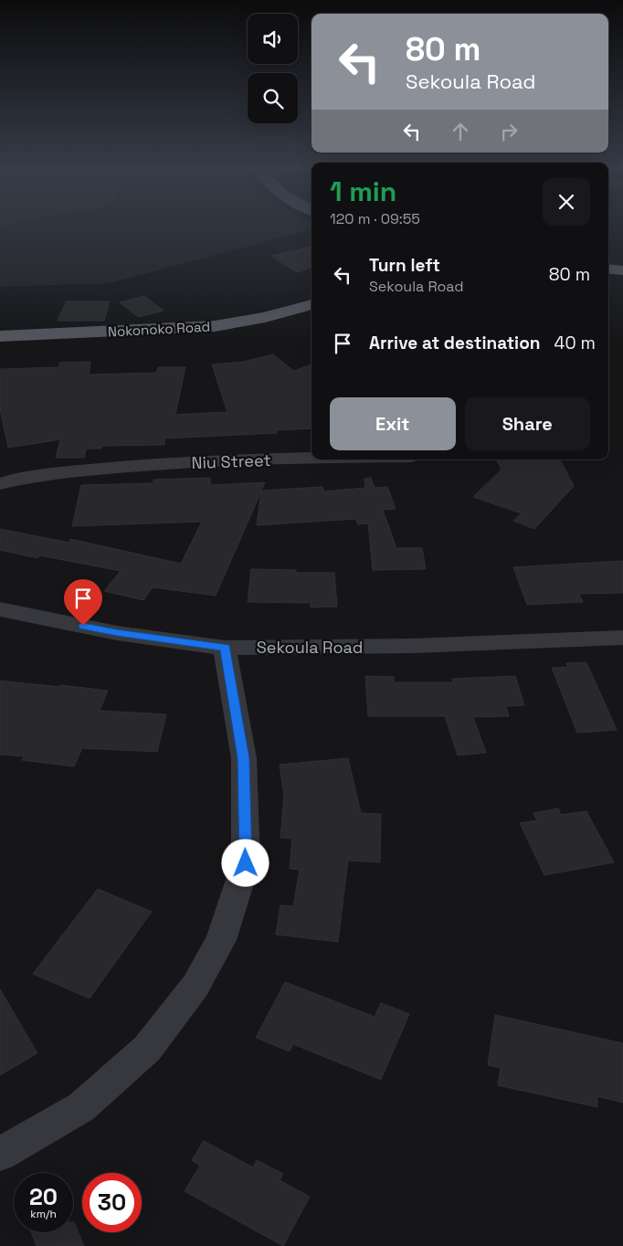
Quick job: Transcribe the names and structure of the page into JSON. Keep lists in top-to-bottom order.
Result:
{
  "streets": {
    "main road": ["Nokonoko Road"],
    "street": ["Niu Street", "Sekoula Road"]
  },
  "page": {
    "turn": ["80 m", "Sekoula Road"],
    "heading": ["1 min", "120 m · 09:55"],
    "list": [
      {
        "name": "Turn left",
        "note": "Sekoula Road",
        "value": "80 m"
      },
      {
        "name": "Arrive at destination",
        "value": "40 m"
      }
    ],
    "buttons": ["Exit", "Share"],
    "speed": "20 km/h",
    "limit": "30"
  }
}
